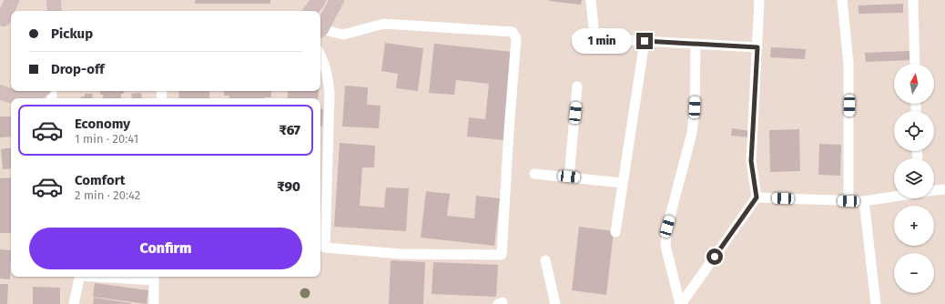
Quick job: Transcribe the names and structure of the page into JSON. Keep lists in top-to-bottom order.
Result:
{
  "north": "top",
  "page": {
    "banner": ["Pickup", "Drop-off"],
    "bubble": "1 min",
    "map_buttons": ["+", "−"],
    "list": [
      {
        "name": "Economy",
        "note": "1 min · 20:41",
        "value": "₹67"
      },
      {
        "name": "Comfort",
        "note": "2 min · 20:42",
        "value": "₹90"
      }
    ],
    "buttons": "Confirm"
  }
}
